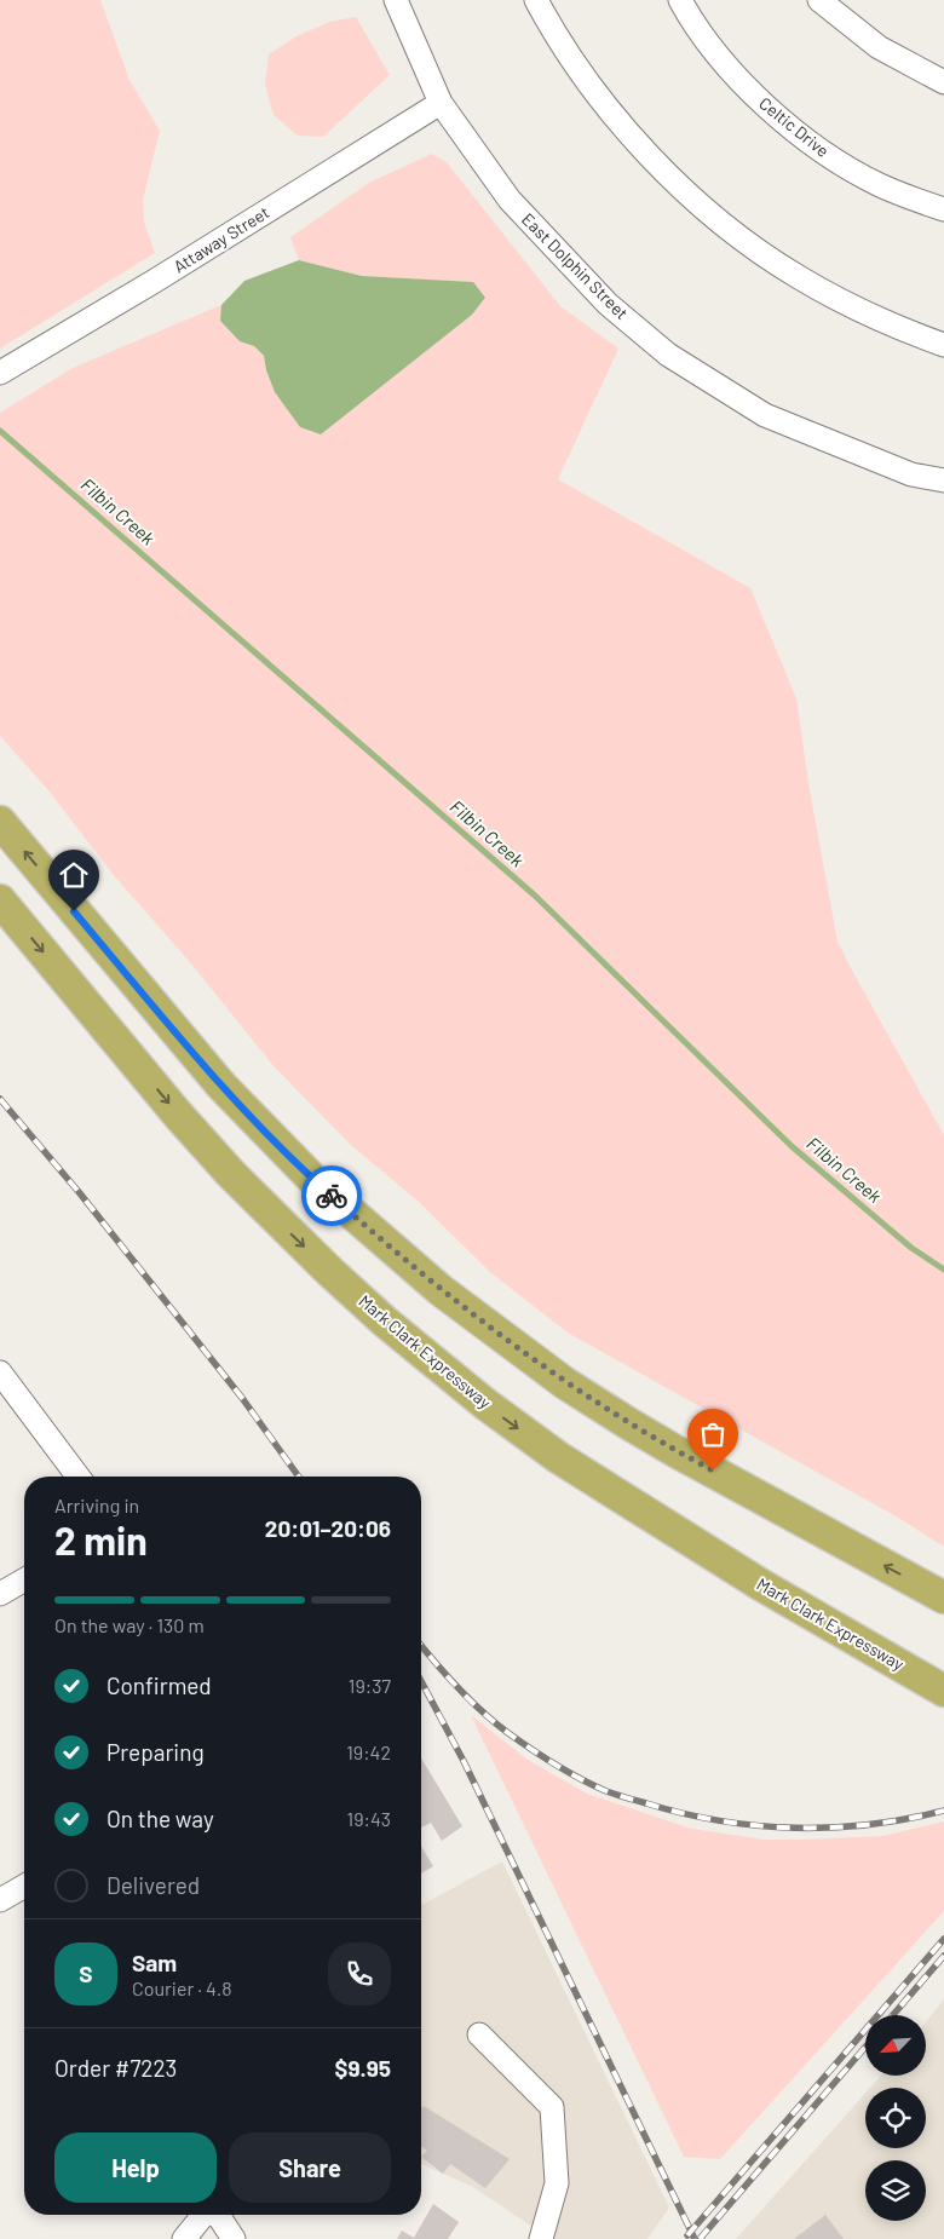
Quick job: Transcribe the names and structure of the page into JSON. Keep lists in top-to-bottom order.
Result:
{
  "streets": {
    "highway": ["Mark Clark Expressway"],
    "street": ["Celtic Drive", "Attaway Street", "East Dolphin Street"]
  },
  "crossings": [
    ["Attaway Street", "East Dolphin Street"]
  ],
  "water": ["Filbin Creek"],
  "north": "bottom left",
  "page": {
    "heading": ["2 min", "Arriving in", "20:01–20:06"],
    "panel": [
      "Sam",
      "Courier · 4.8",
      "Order #7223",
      "$9.95"
    ],
    "bar": "On the way · 130 m",
    "list": [
      ["Confirmed", "19:37"],
      ["Preparing", "19:42"],
      ["On the way", "19:43"],
      "Delivered"
    ],
    "round": "S",
    "buttons": ["Help", "Share"]
  }
}
